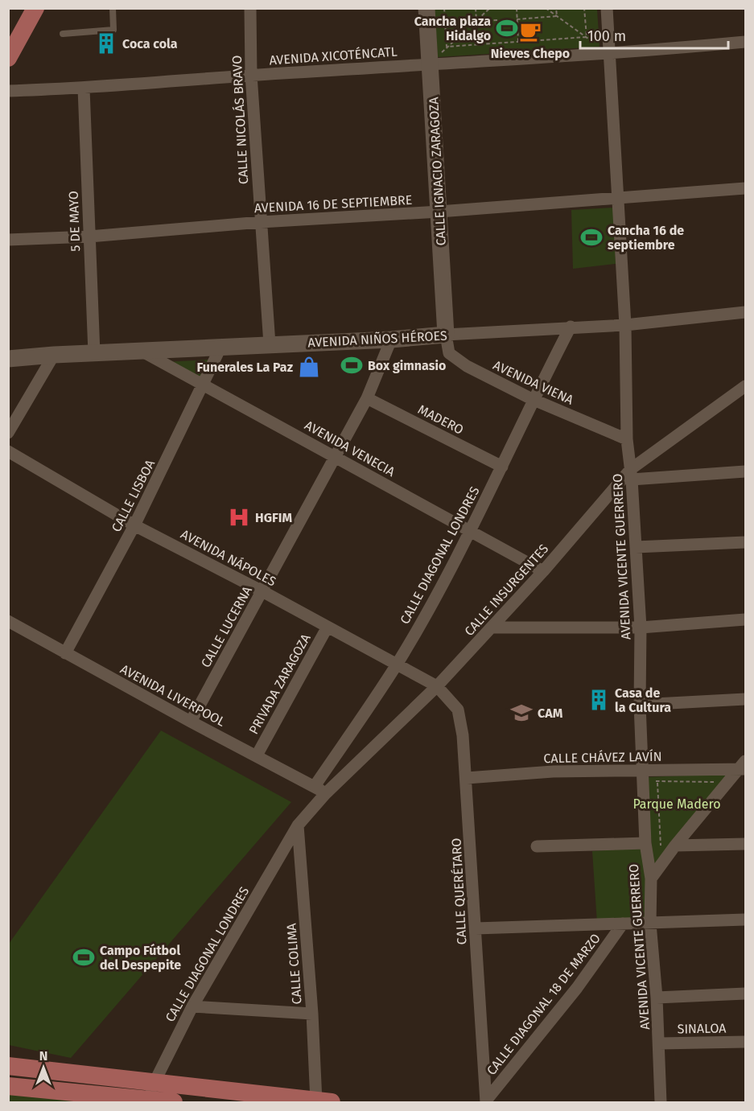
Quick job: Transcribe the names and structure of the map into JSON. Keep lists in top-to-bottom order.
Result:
{
  "streets": {
    "street": [
      "AVENIDA XICOTÉNCATL",
      "CALLE NICOLÁS BRAVO",
      "CALLE IGNACIO ZARAGOZA",
      "AVENIDA 16 DE SEPTIEMBRE",
      "5 DE MAYO",
      "AVENIDA NIÑOS HÉROES",
      "AVENIDA VIENA",
      "MADERO",
      "AVENIDA VENECIA",
      "CALLE LISBOA",
      "CALLE DIAGONAL LONDRES",
      "AVENIDA VICENTE GUERRERO",
      "AVENIDA NÁPOLES",
      "CALLE INSURGENTES",
      "CALLE LUCERNA",
      "PRIVADA ZARAGOZA",
      "AVENIDA LIVERPOOL",
      "CALLE CHÁVEZ LAVÍN",
      "CALLE QUERÉTARO",
      "CALLE COLIMA",
      "CALLE DIAGONAL 18 DE MARZO",
      "SINALOA"
    ]
  },
  "crossings": [
    ["AVENIDA XICOTÉNCATL", "CALLE NICOLÁS BRAVO"],
    ["AVENIDA XICOTÉNCATL", "CALLE IGNACIO ZARAGOZA"],
    ["AVENIDA XICOTÉNCATL", "5 DE MAYO"],
    ["AVENIDA XICOTÉNCATL", "AVENIDA VICENTE GUERRERO"],
    ["CALLE NICOLÁS BRAVO", "AVENIDA 16 DE SEPTIEMBRE"],
    ["CALLE NICOLÁS BRAVO", "AVENIDA NIÑOS HÉROES"],
    ["CALLE IGNACIO ZARAGOZA", "AVENIDA 16 DE SEPTIEMBRE"],
    ["CALLE IGNACIO ZARAGOZA", "AVENIDA NIÑOS HÉROES"],
    ["CALLE IGNACIO ZARAGOZA", "AVENIDA VIENA"],
    ["AVENIDA 16 DE SEPTIEMBRE", "5 DE MAYO"],
    ["AVENIDA 16 DE SEPTIEMBRE", "AVENIDA VICENTE GUERRERO"],
    ["5 DE MAYO", "AVENIDA NIÑOS HÉROES"],
    ["AVENIDA NIÑOS HÉROES", "AVENIDA VIENA"],
    ["AVENIDA NIÑOS HÉROES", "AVENIDA VENECIA"],
    ["AVENIDA NIÑOS HÉROES", "CALLE LISBOA"],
    ["AVENIDA NIÑOS HÉROES", "CALLE DIAGONAL LONDRES"],
    ["AVENIDA NIÑOS HÉROES", "AVENIDA VICENTE GUERRERO"],
    ["AVENIDA NIÑOS HÉROES", "CALLE LUCERNA"],
    ["AVENIDA VIENA", "CALLE DIAGONAL LONDRES"],
    ["AVENIDA VIENA", "AVENIDA VICENTE GUERRERO"],
    ["MADERO", "CALLE DIAGONAL LONDRES"],
    ["MADERO", "CALLE LUCERNA"],
    ["AVENIDA VENECIA", "CALLE LISBOA"],
    ["AVENIDA VENECIA", "CALLE DIAGONAL LONDRES"],
    ["AVENIDA VENECIA", "CALLE INSURGENTES"],
    ["AVENIDA VENECIA", "CALLE LUCERNA"],
    ["CALLE LISBOA", "AVENIDA NÁPOLES"],
    ["CALLE LISBOA", "AVENIDA LIVERPOOL"],
    ["CALLE DIAGONAL LONDRES", "AVENIDA NÁPOLES"],
    ["CALLE DIAGONAL LONDRES", "CALLE INSURGENTES"],
    ["CALLE DIAGONAL LONDRES", "AVENIDA LIVERPOOL"],
    ["CALLE DIAGONAL LONDRES", "CALLE COLIMA"],
    ["AVENIDA VICENTE GUERRERO", "CALLE INSURGENTES"],
    ["AVENIDA VICENTE GUERRERO", "CALLE CHÁVEZ LAVÍN"],
    ["AVENIDA VICENTE GUERRERO", "SINALOA"],
    ["AVENIDA NÁPOLES", "CALLE INSURGENTES"],
    ["AVENIDA NÁPOLES", "CALLE LUCERNA"],
    ["AVENIDA NÁPOLES", "PRIVADA ZARAGOZA"],
    ["AVENIDA NÁPOLES", "CALLE QUERÉTARO"],
    ["CALLE INSURGENTES", "AVENIDA LIVERPOOL"],
    ["CALLE INSURGENTES", "CALLE QUERÉTARO"],
    ["CALLE INSURGENTES", "CALLE COLIMA"],
    ["CALLE LUCERNA", "AVENIDA LIVERPOOL"],
    ["PRIVADA ZARAGOZA", "AVENIDA LIVERPOOL"],
    ["CALLE CHÁVEZ LAVÍN", "CALLE QUERÉTARO"],
    ["CALLE QUERÉTARO", "CALLE DIAGONAL 18 DE MARZO"]
  ],
  "parks": ["Parque Madero"],
  "places": {
    "sports": [
      "Cancha plaza Hidalgo",
      "Cancha 16 de septiembre",
      "Box gimnasio",
      "Campo Fútbol del Despepite"
    ],
    "cafe": ["Nieves Chepo"],
    "building": ["Coca cola", "Casa de la Cultura"],
    "shop": ["Funerales La Paz"],
    "hospital": ["HGFIM"],
    "school or university": ["CAM"]
  },
  "scale_bar": "100 m",
  "north": "top"
}
